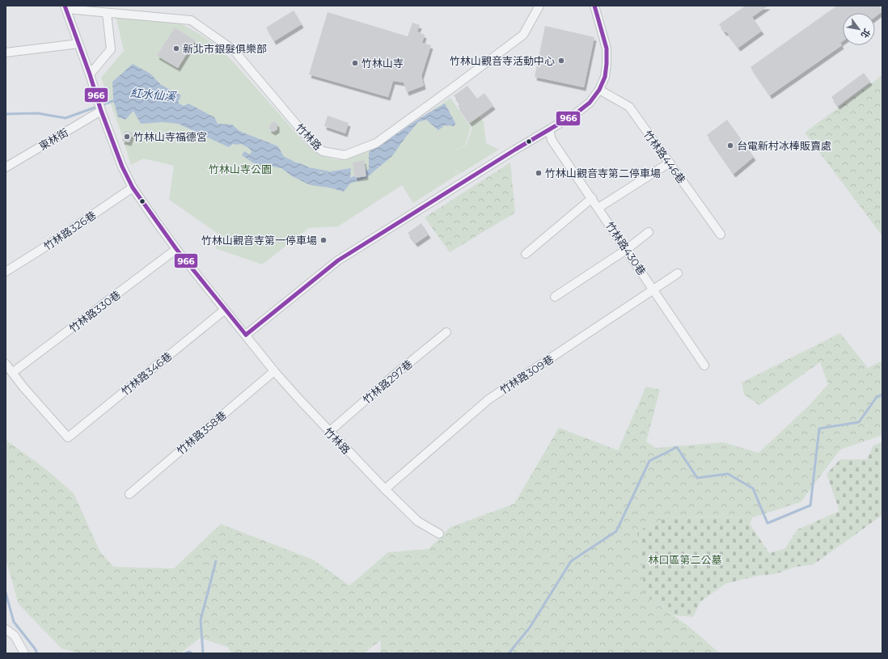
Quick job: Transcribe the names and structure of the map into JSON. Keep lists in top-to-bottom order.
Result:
{
  "streets": {
    "street": [
      "竹林路",
      "東林街",
      "竹林路446巷",
      "竹林路326巷",
      "竹林路430巷",
      "竹林路330巷",
      "竹林路346巷",
      "竹林路309巷",
      "竹林路297巷",
      "竹林路358巷"
    ]
  },
  "crossings": [
    ["竹林路", "東林街"],
    ["竹林路", "竹林路326巷"],
    ["竹林路", "竹林路330巷"],
    ["竹林路", "竹林路346巷"],
    ["竹林路", "竹林路309巷"],
    ["竹林路", "竹林路297巷"],
    ["竹林路", "竹林路358巷"],
    ["竹林路430巷", "竹林路309巷"],
    ["竹林路330巷", "竹林路346巷"]
  ],
  "water": ["紅水仙溪"],
  "parks": ["竹林山寺公園", "林口區第二公墓"],
  "places": [
    "新北市銀髮俱樂部",
    "竹林山觀音寺活動中心",
    "竹林山寺",
    "竹林山寺福德宮",
    "台電新村冰棒販賣處",
    "竹林山觀音寺第二停車場",
    "竹林山觀音寺第一停車場"
  ],
  "lines": ["transit line 966"],
  "north": "bottom right"
}
